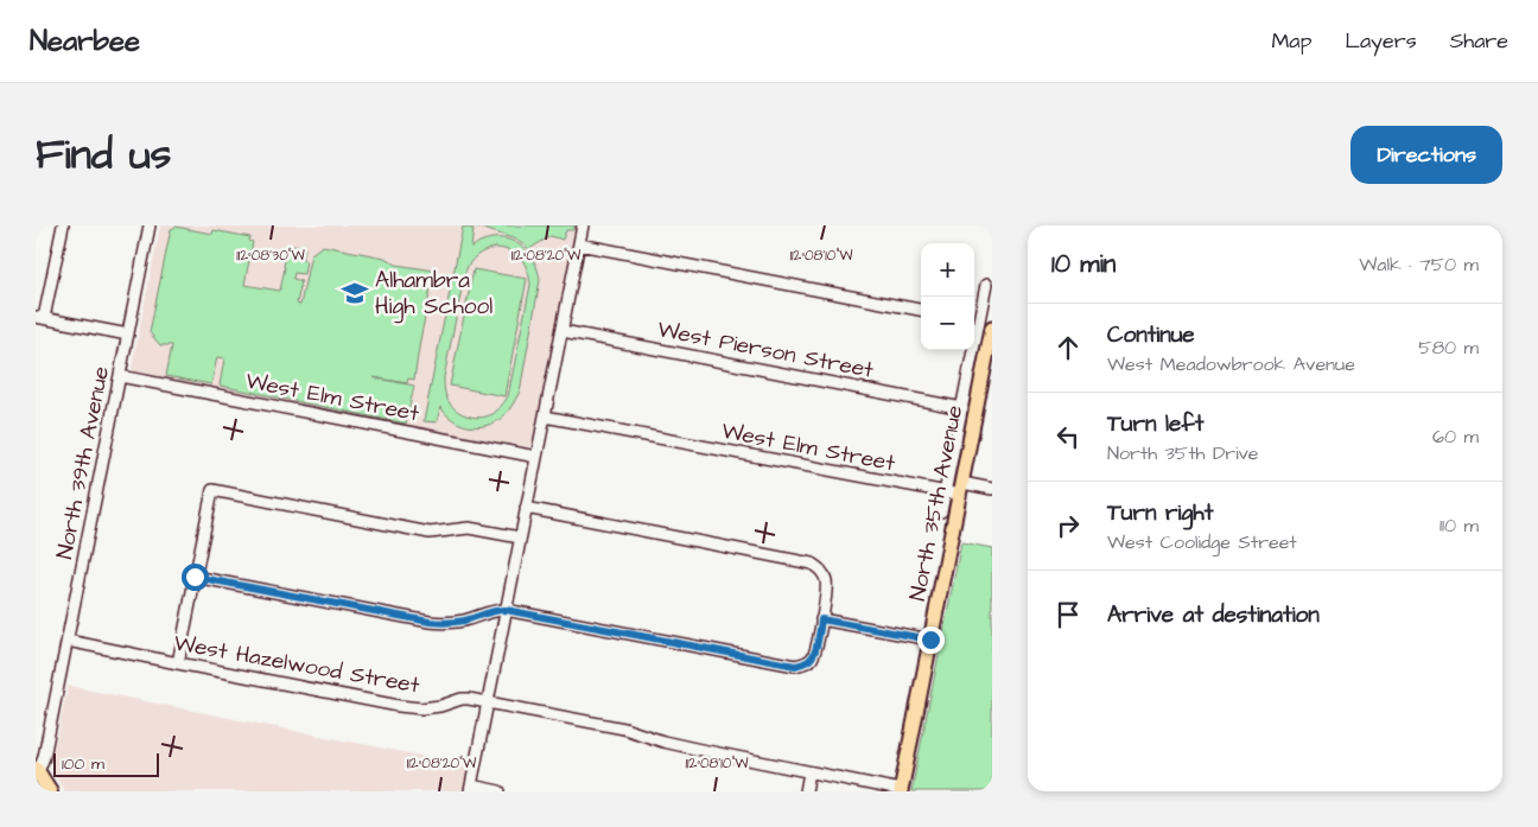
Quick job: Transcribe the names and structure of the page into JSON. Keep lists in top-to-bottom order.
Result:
{
  "streets": {
    "main road": ["North 35th Avenue"],
    "street": [
      "West Pierson Street",
      "West Elm Street",
      "North 39th Avenue",
      "West Hazelwood Street"
    ]
  },
  "crossings": [
    ["West Pierson Street", "North 35th Avenue"],
    ["West Elm Street", "North 39th Avenue"],
    ["West Elm Street", "North 35th Avenue"],
    ["North 39th Avenue", "West Hazelwood Street"],
    ["North 35th Avenue", "West Hazelwood Street"]
  ],
  "places": {
    "school or university": ["Alhambra High School"]
  },
  "scale_bar": "100 m",
  "page": {
    "header": "Nearbee",
    "nav": ["Map", "Layers", "Share"],
    "title": "Find us",
    "buttons": "Directions",
    "heading": ["10 min", "Walk · 750 m"],
    "map_buttons": ["+", "−"],
    "list": [
      ["Continue", "West Meadowbrook Avenue", "580 m"],
      ["Turn left", "North 35th Drive", "60 m"],
      ["Turn right", "West Coolidge Street", "110 m"],
      "Arrive at destination"
    ],
    "scale": "100 m"
  },
  "coordinates": ["112°08'30\"W", "112°08'20\"W", "112°08'10\"W"]
}
